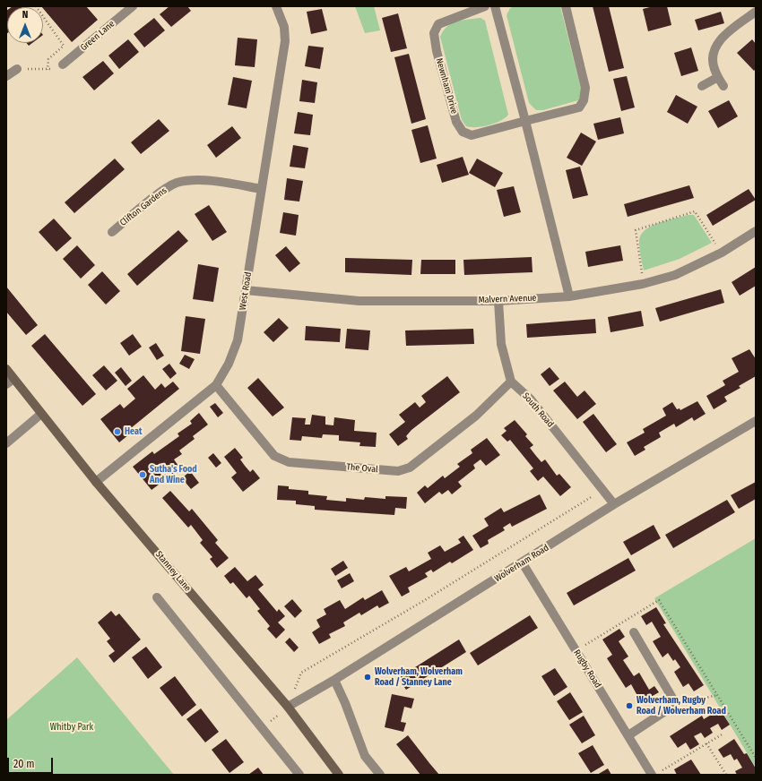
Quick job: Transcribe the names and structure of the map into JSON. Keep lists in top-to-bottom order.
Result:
{
  "streets": {
    "main road": ["Stanney Lane"],
    "street": [
      "Green Lane",
      "Newnham Drive",
      "Clifton Gardens",
      "West Road",
      "Malvern Avenue",
      "South Road",
      "The Oval",
      "Wolverham Road",
      "Rugby Road"
    ]
  },
  "crossings": [
    ["Clifton Gardens", "West Road"],
    ["West Road", "Malvern Avenue"],
    ["West Road", "The Oval"],
    ["West Road", "Stanney Lane"],
    ["South Road", "The Oval"],
    ["South Road", "Wolverham Road"],
    ["Wolverham Road", "Stanney Lane"],
    ["Wolverham Road", "Rugby Road"]
  ],
  "parks": ["Whitby Park"],
  "places": [
    "Heat",
    "Sutha's Food And Wine",
    "Wolverham, Wolverham Road / Stanney Lane",
    "Wolverham, Rugby Road / Wolverham Road"
  ],
  "scale_bar": "20 m",
  "north": "top"
}
